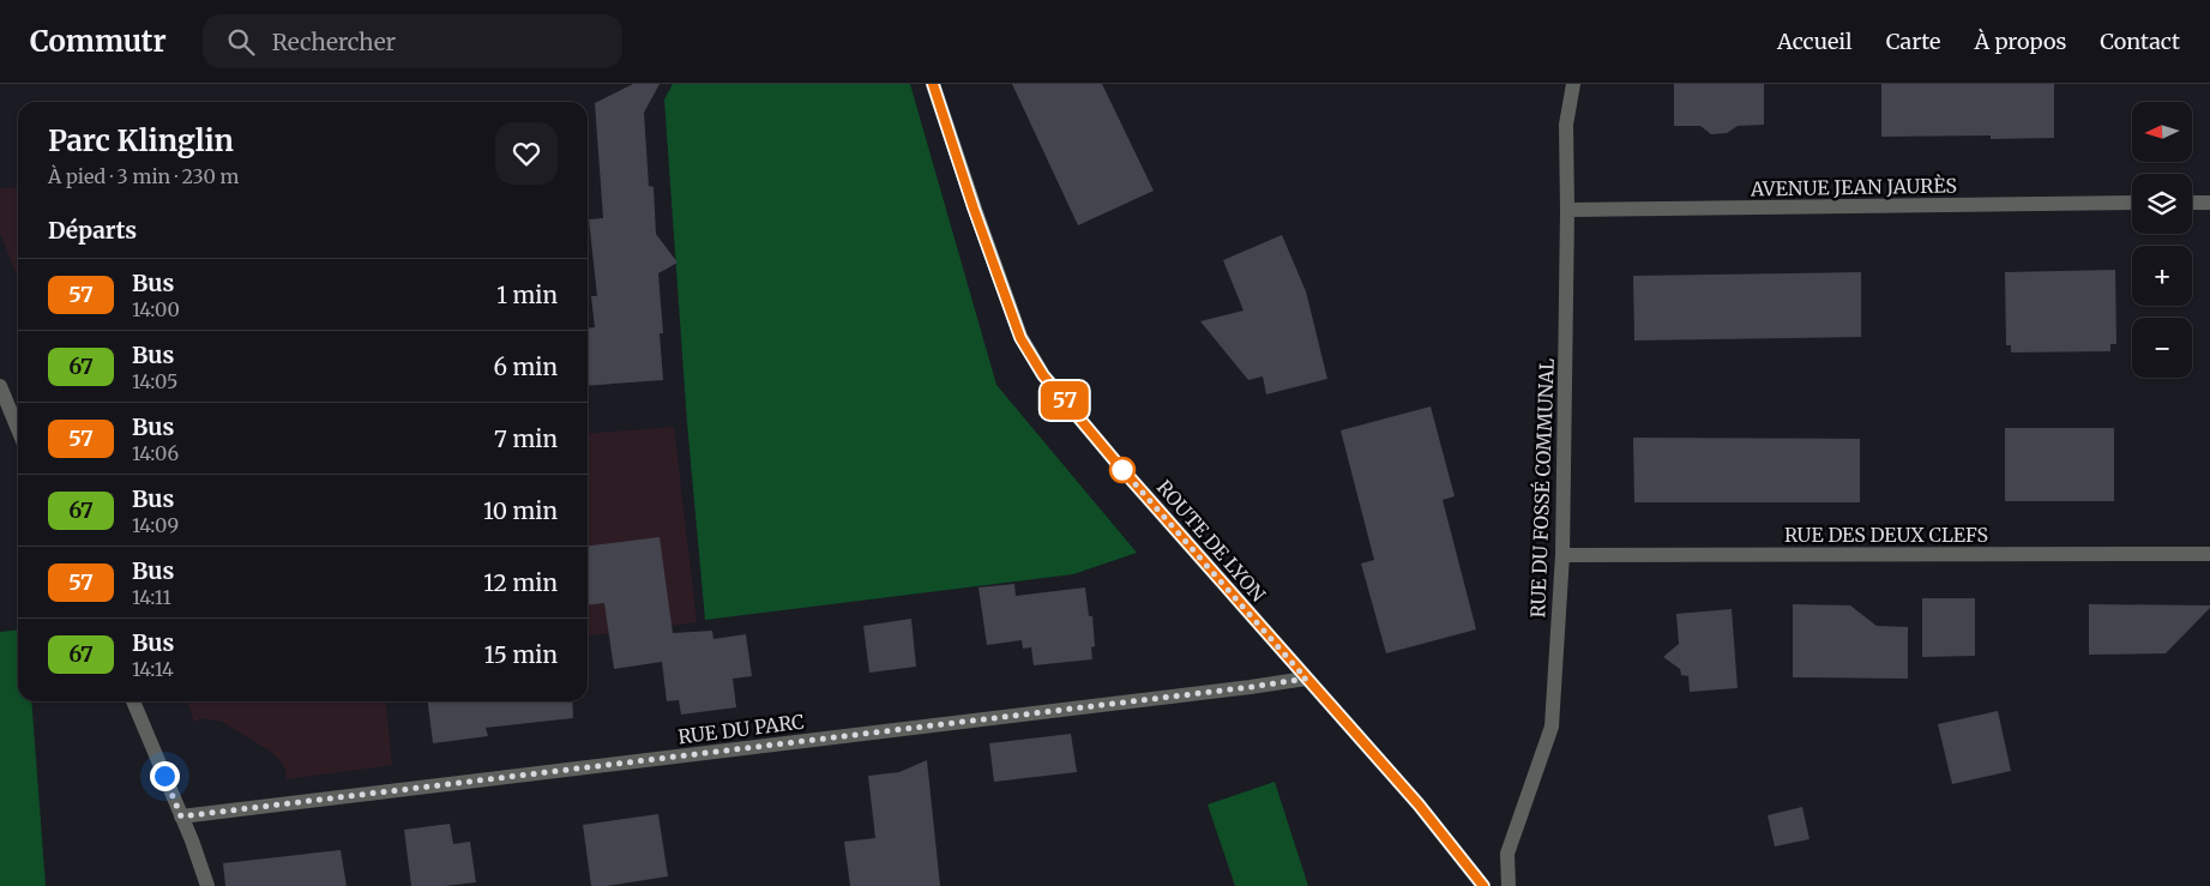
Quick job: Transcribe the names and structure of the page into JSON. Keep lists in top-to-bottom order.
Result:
{
  "streets": {
    "main road": ["ROUTE DE LYON"],
    "street": [
      "AVENUE JEAN JAURÈS",
      "RUE DU FOSSÉ COMMUNAL",
      "RUE DES DEUX CLEFS",
      "RUE DU PARC"
    ]
  },
  "crossings": [
    ["AVENUE JEAN JAURÈS", "RUE DU FOSSÉ COMMUNAL"],
    ["RUE DU FOSSÉ COMMUNAL", "RUE DES DEUX CLEFS"],
    ["ROUTE DE LYON", "RUE DU PARC"]
  ],
  "lines": ["bus line 57"],
  "north": "left",
  "page": {
    "header": "Commutr",
    "search": "Rechercher",
    "nav": [
      "Accueil",
      "Carte",
      "À propos",
      "Contact"
    ],
    "on_map": "57",
    "map_buttons": ["+", "−"],
    "heading": [
      ["Parc Klinglin", "À pied · 3 min · 230 m"],
      "Départs"
    ],
    "list": [
      {
        "mark": "57",
        "name": "Bus",
        "note": "14:00",
        "value": "1 min"
      },
      {
        "mark": "67",
        "name": "Bus",
        "note": "14:05",
        "value": "6 min"
      },
      {
        "mark": "57",
        "name": "Bus",
        "note": "14:06",
        "value": "7 min"
      },
      {
        "mark": "67",
        "name": "Bus",
        "note": "14:09",
        "value": "10 min"
      },
      {
        "mark": "57",
        "name": "Bus",
        "note": "14:11",
        "value": "12 min"
      },
      {
        "mark": "67",
        "name": "Bus",
        "note": "14:14",
        "value": "15 min"
      }
    ]
  }
}
